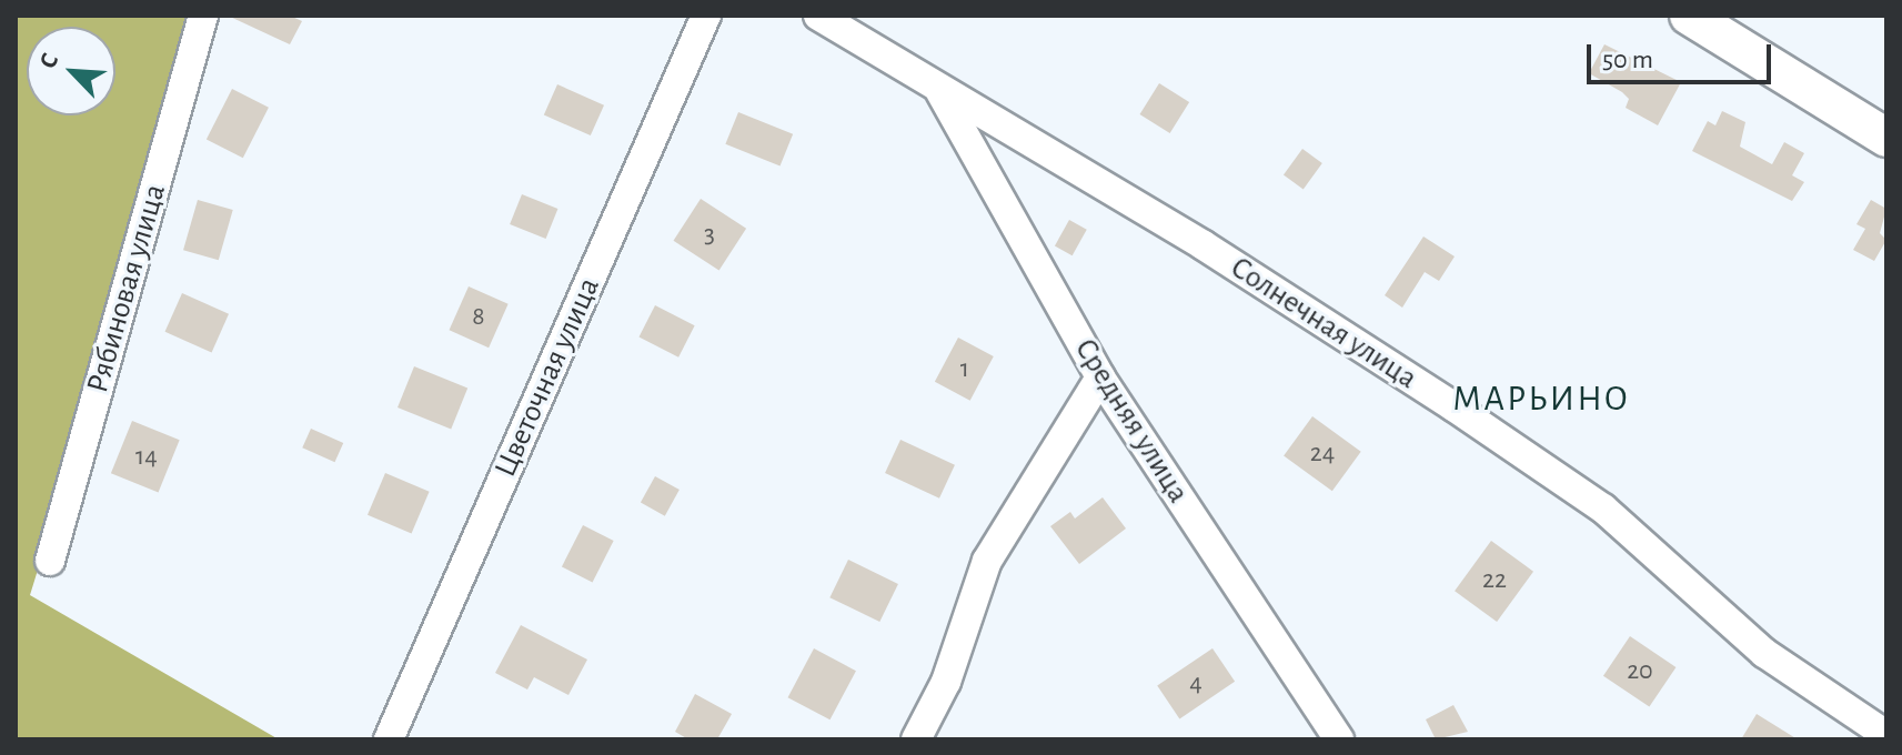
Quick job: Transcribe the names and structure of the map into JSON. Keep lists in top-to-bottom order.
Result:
{
  "streets": {
    "street": [
      "Рябиновая улица",
      "Солнечная улица",
      "Цветочная улица",
      "Средняя улица"
    ]
  },
  "crossings": [
    ["Солнечная улица", "Средняя улица"]
  ],
  "districts": ["МАРЬИНО"],
  "house_numbers": [
    "3",
    "8",
    "1",
    "24",
    "14",
    "22",
    "20",
    "4"
  ],
  "scale_bar": "50 m",
  "north": "top left"
}
